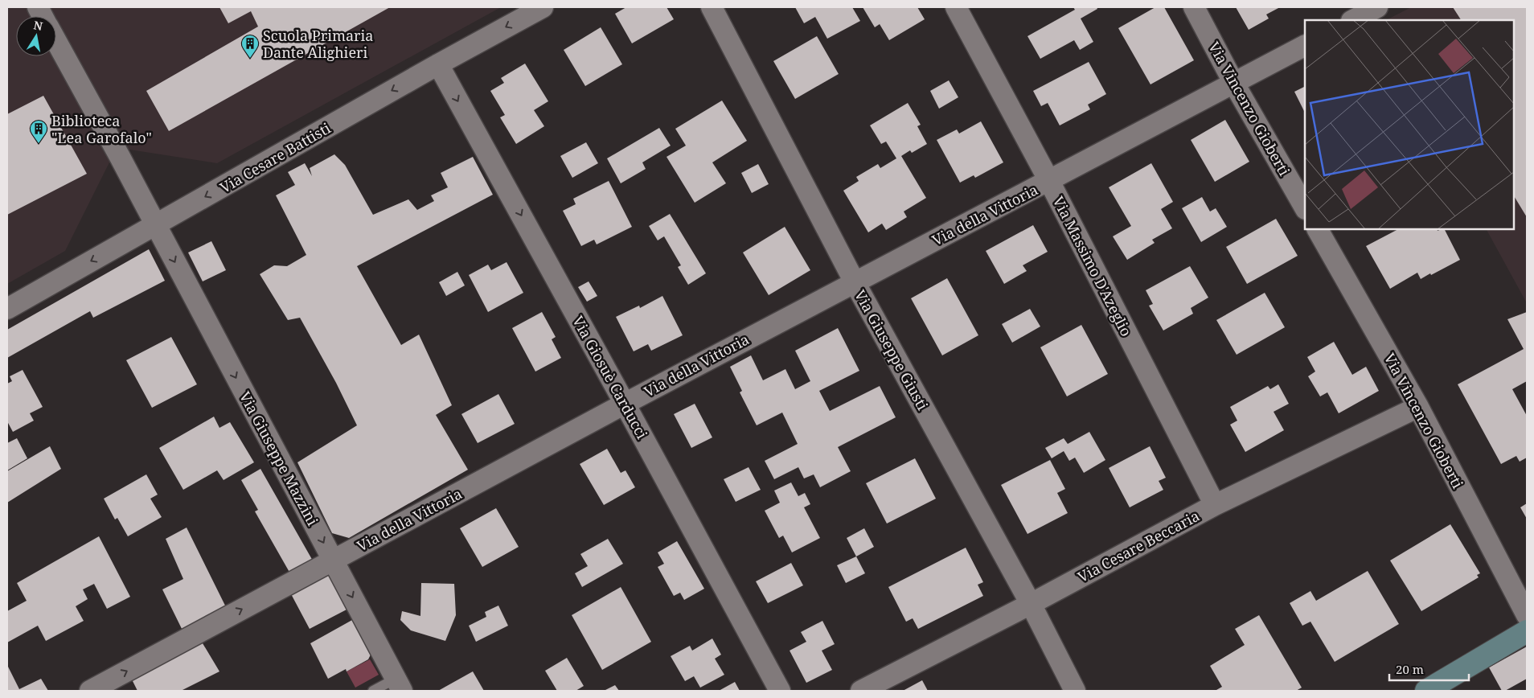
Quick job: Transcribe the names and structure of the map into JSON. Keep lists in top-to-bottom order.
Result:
{
  "streets": {
    "street": [
      "Via Vincenzo Gioberti",
      "Via Cesare Battisti",
      "Via della Vittoria",
      "Via Massimo D'Azeglio",
      "Via Giuseppe Giusti",
      "Via Giosuè Carducci",
      "Via Giuseppe Mazzini",
      "Via Cesare Beccaria"
    ]
  },
  "crossings": [
    ["Via Vincenzo Gioberti", "Via della Vittoria"],
    ["Via Vincenzo Gioberti", "Via Cesare Beccaria"],
    ["Via Cesare Battisti", "Via Giosuè Carducci"],
    ["Via Cesare Battisti", "Via Giuseppe Mazzini"],
    ["Via della Vittoria", "Via Massimo D'Azeglio"],
    ["Via della Vittoria", "Via Giuseppe Giusti"],
    ["Via della Vittoria", "Via Giosuè Carducci"],
    ["Via della Vittoria", "Via Giuseppe Mazzini"],
    ["Via Massimo D'Azeglio", "Via Cesare Beccaria"],
    ["Via Giuseppe Giusti", "Via Cesare Beccaria"]
  ],
  "one_way": ["Via Cesare Battisti", "Via Giosuè Carducci", "Via Giuseppe Mazzini"],
  "places": {
    "building": ["Scuola Primaria Dante Alighieri", "Biblioteca \"Lea Garofalo\""]
  },
  "scale_bar": "20 m",
  "north": "top"
}
